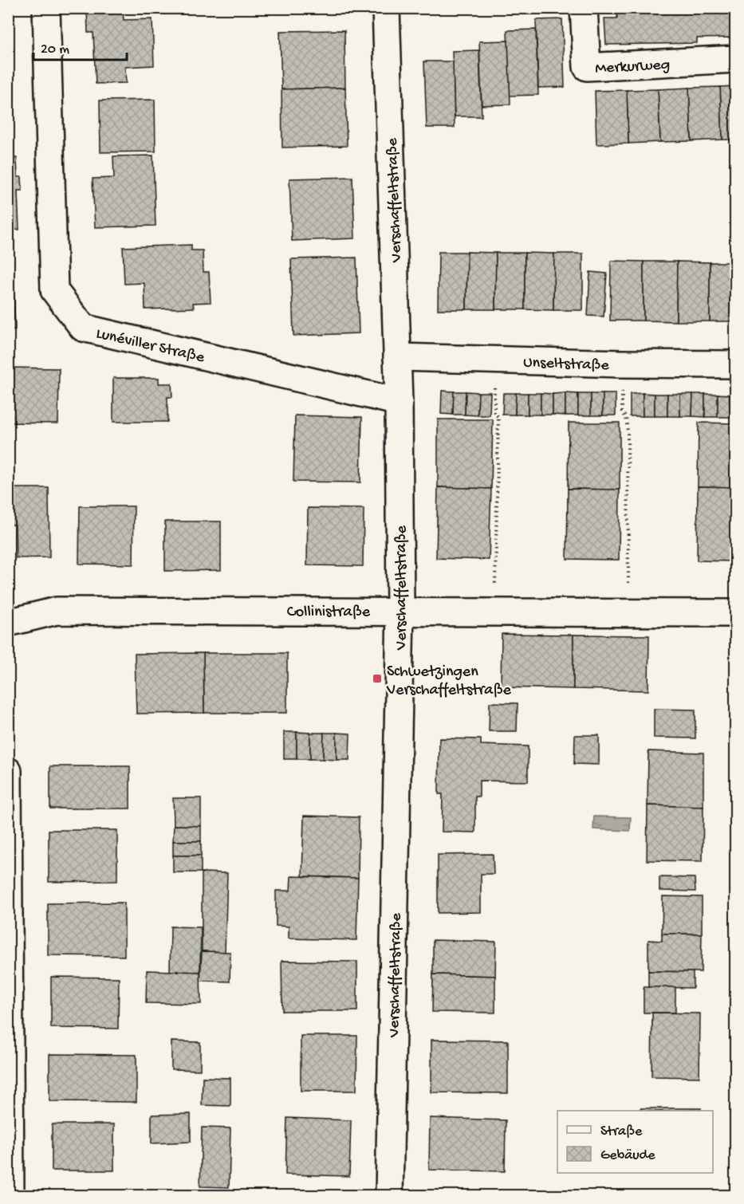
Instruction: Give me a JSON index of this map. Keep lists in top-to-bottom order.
{
  "streets": {
    "street": [
      "Merkurweg",
      "Verschaffeltstraße",
      "Lunéviller Straße",
      "Unseltstraße",
      "Collinistraße"
    ]
  },
  "crossings": [
    ["Verschaffeltstraße", "Lunéviller Straße"],
    ["Verschaffeltstraße", "Unseltstraße"],
    ["Verschaffeltstraße", "Collinistraße"]
  ],
  "places": {
    "transit": ["Schwetzingen Verschaffeltstraße"]
  },
  "legend": ["Straße", "Gebäude"],
  "scale_bar": "20 m"
}
